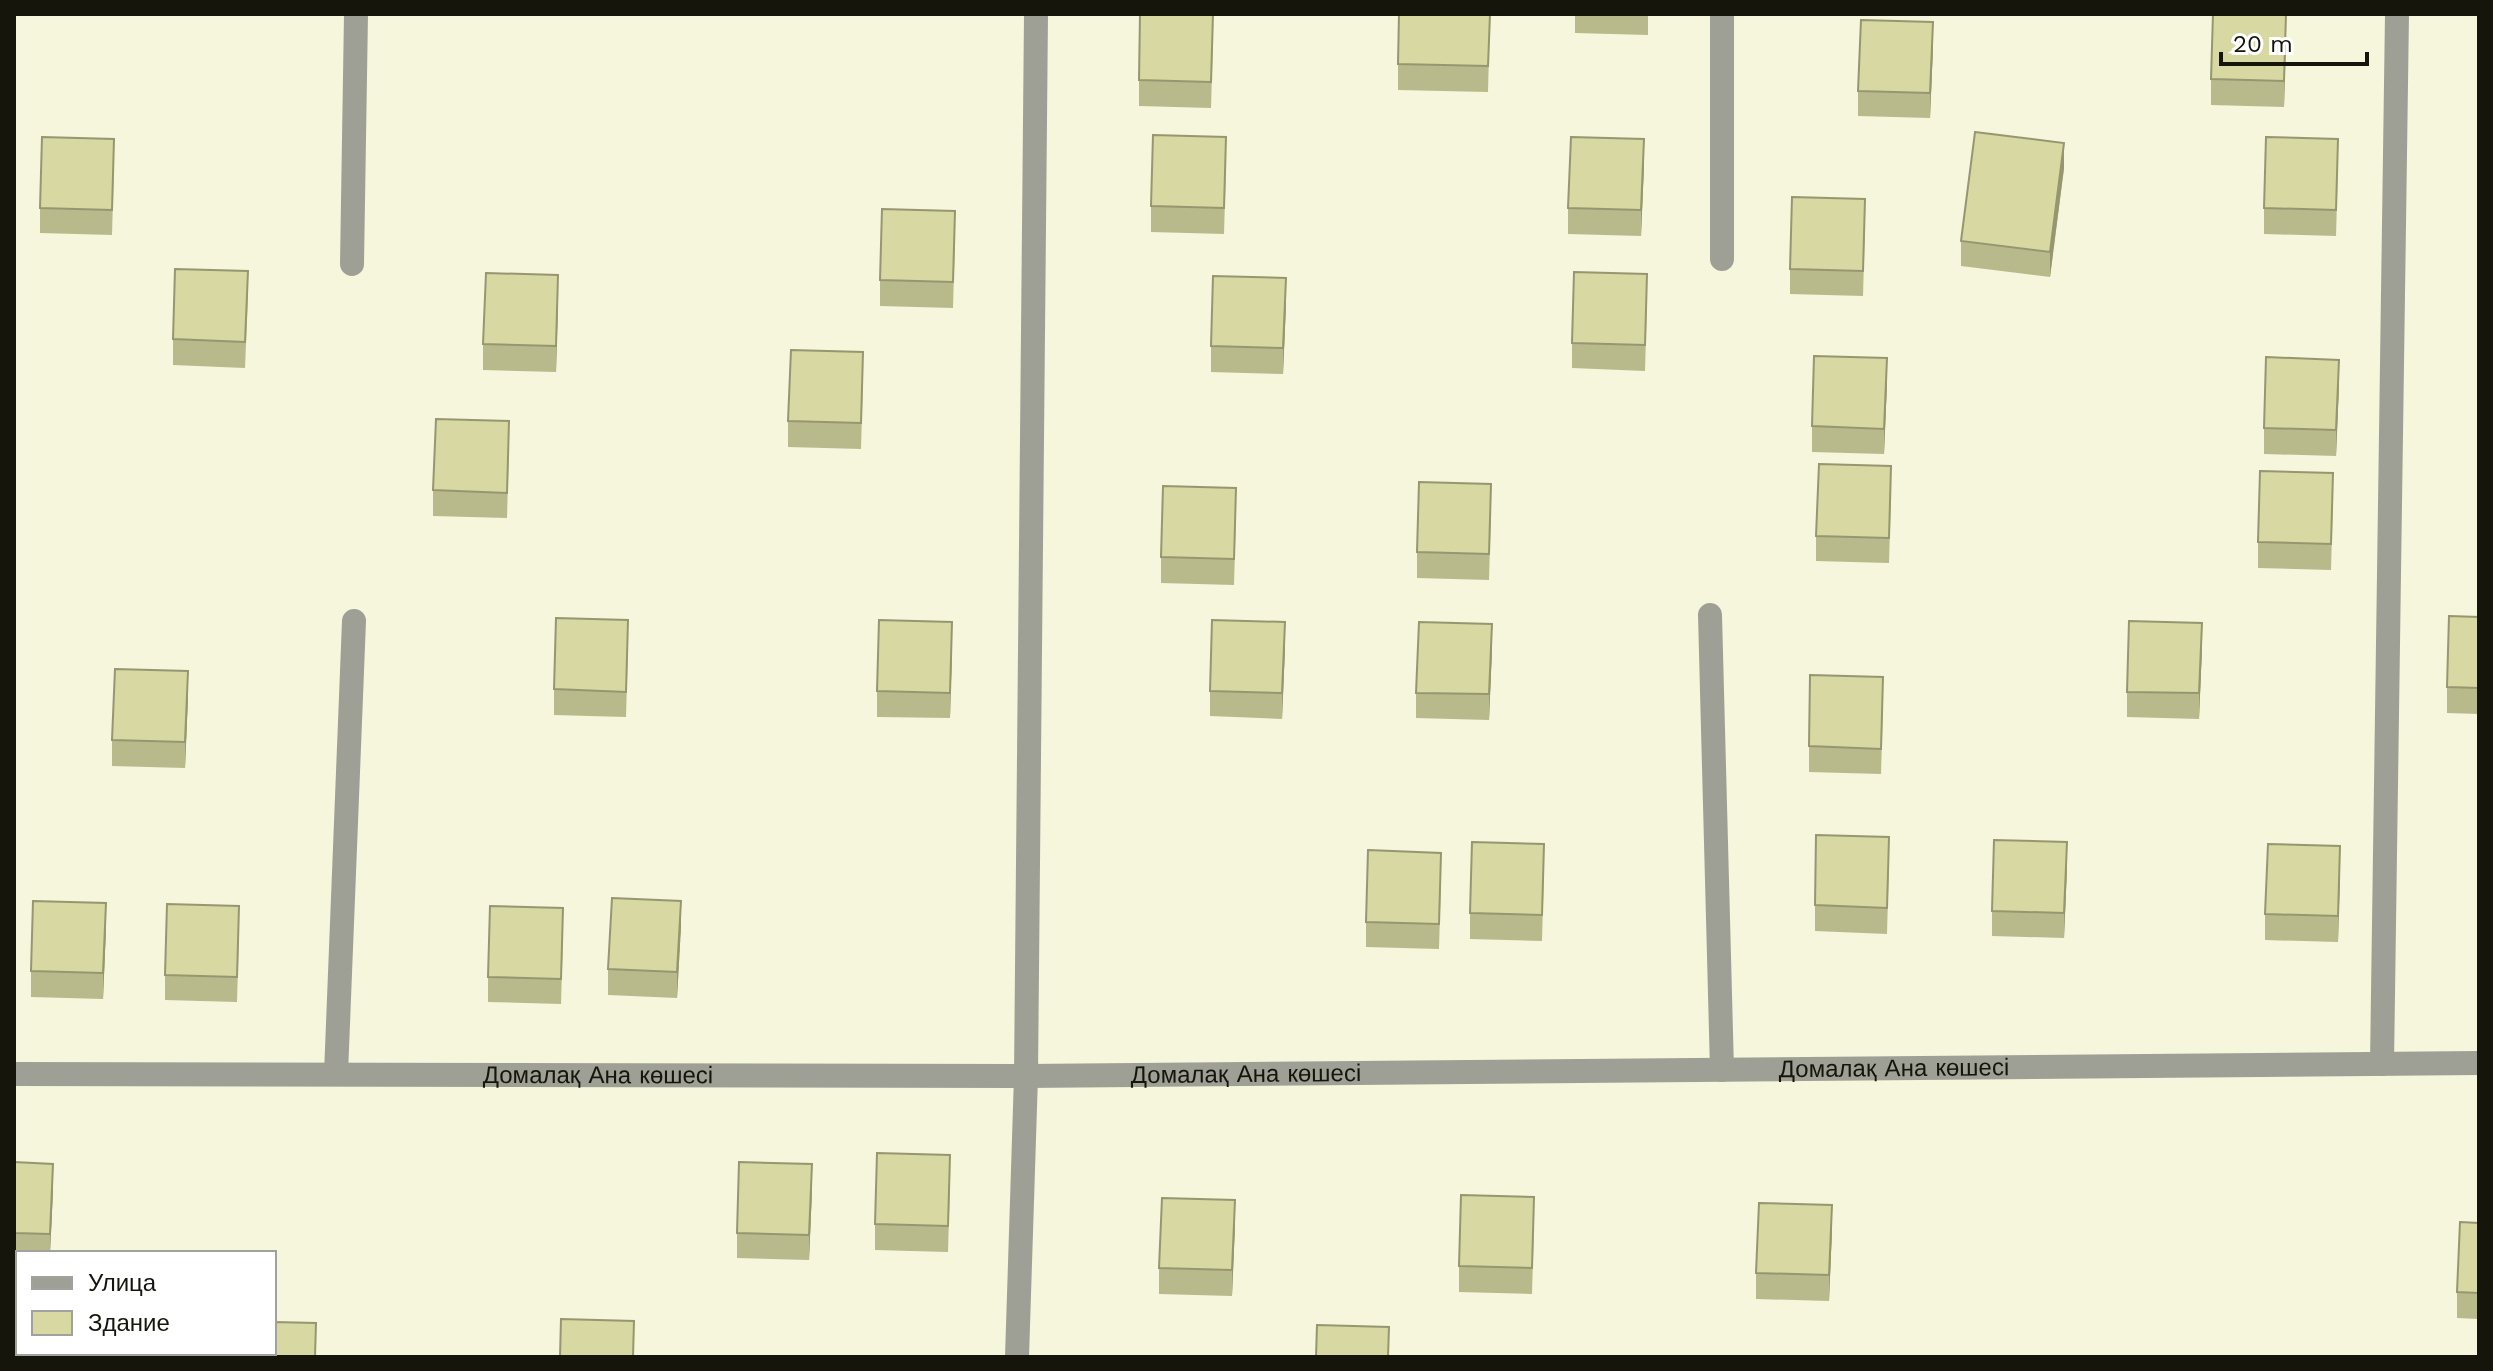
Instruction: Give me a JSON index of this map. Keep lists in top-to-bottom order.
{
  "streets": {
    "street": ["Домалақ Ана көшесі"]
  },
  "legend": ["Улица", "Здание"],
  "scale_bar": "20 m"
}
